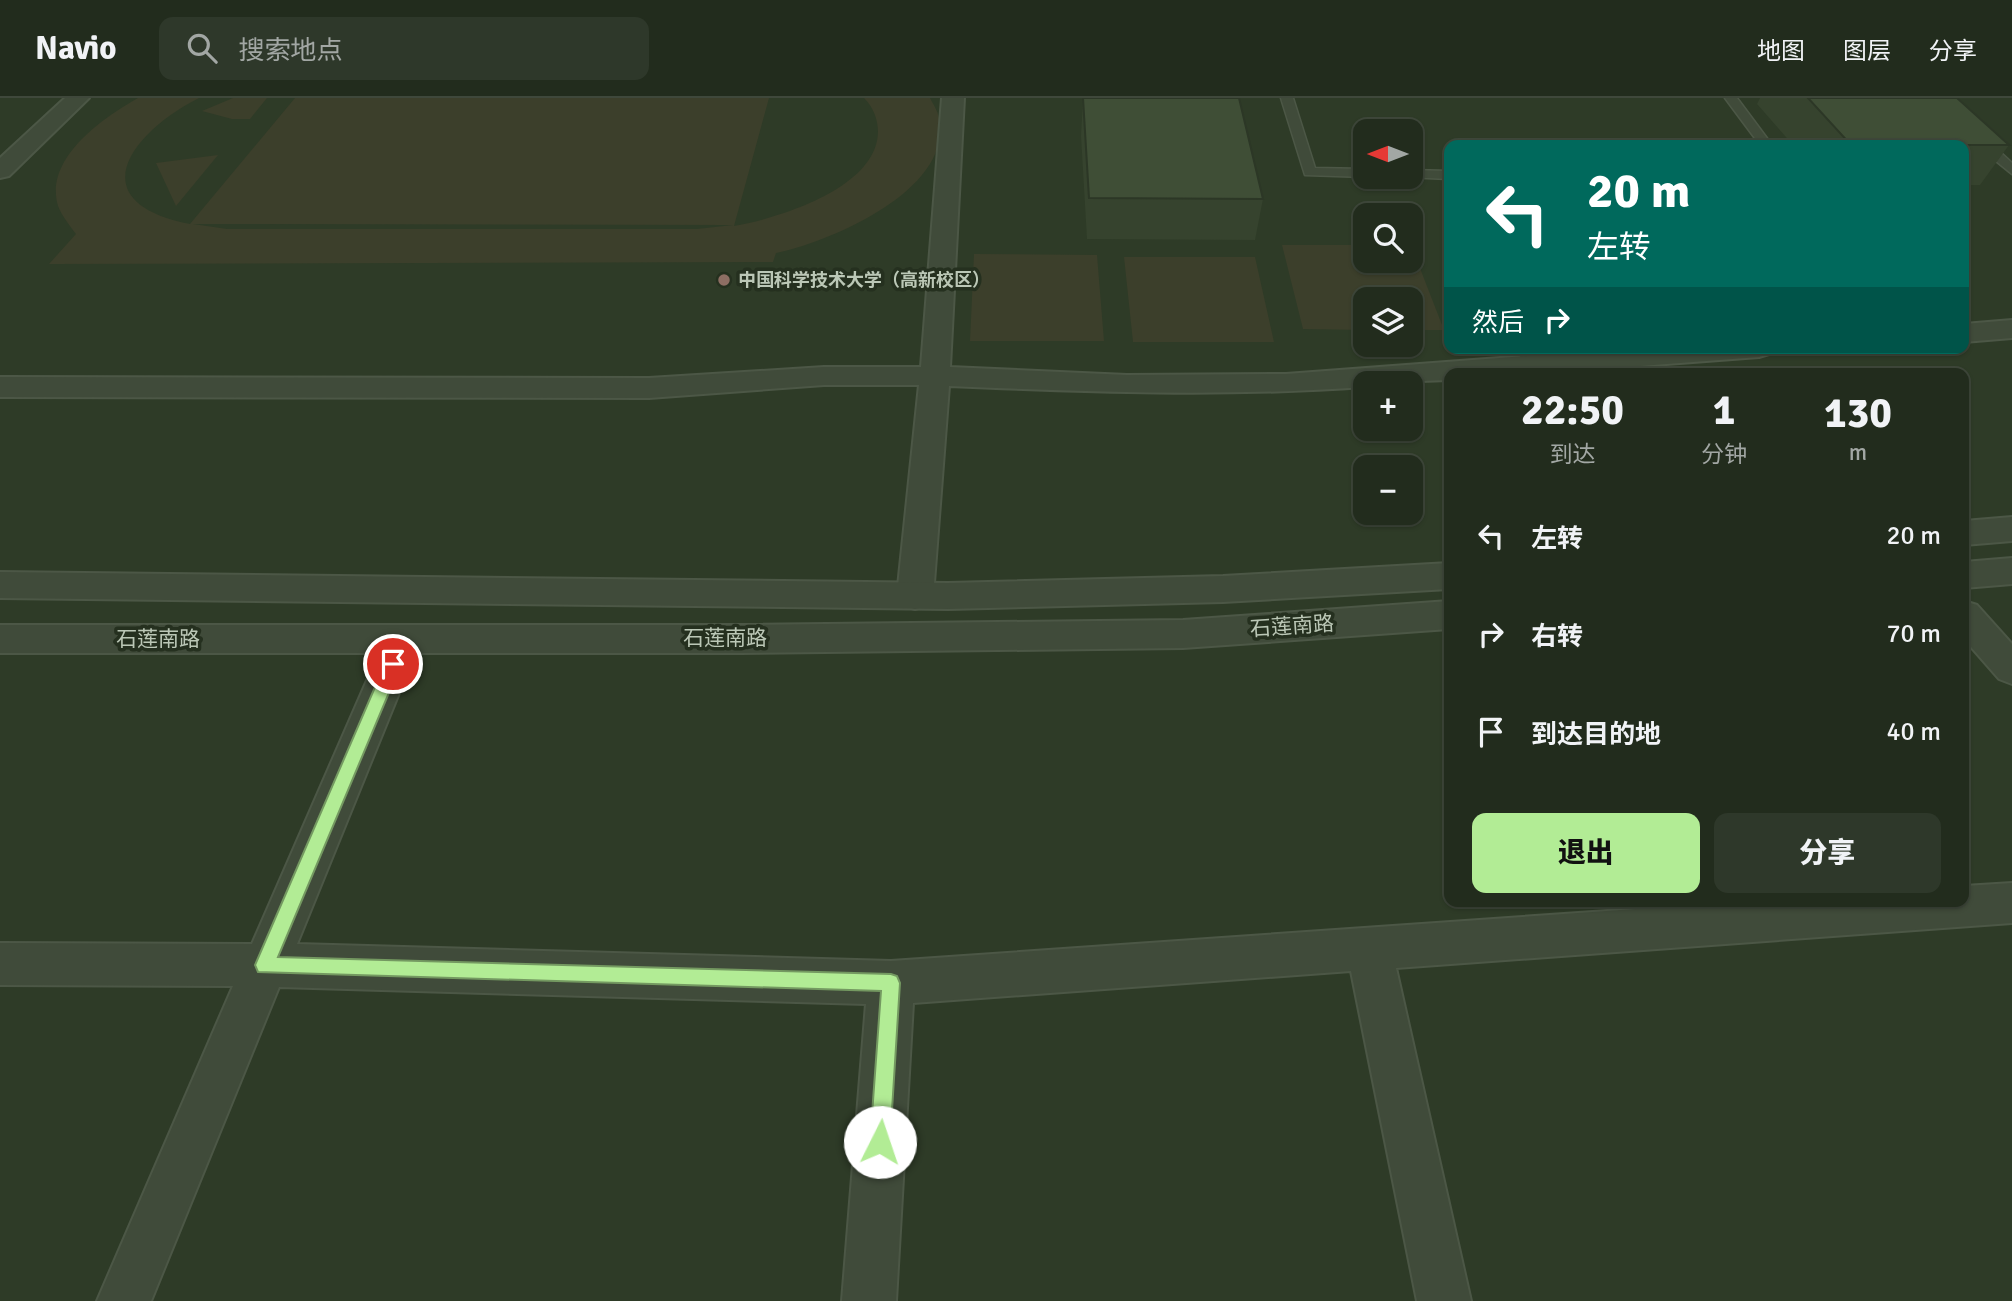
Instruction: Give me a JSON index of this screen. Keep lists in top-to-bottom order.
{
  "streets": {
    "street": ["石莲南路"]
  },
  "places": ["中国科学技术大学（高新校区）"],
  "north": "left",
  "page": {
    "header": "Navio",
    "search": "搜索地点",
    "nav": ["地图", "图层", "分享"],
    "map_buttons": ["+", "−"],
    "turn": ["20 m", "左转"],
    "then": "然后",
    "eta": [
      "22:50",
      "到达",
      "1",
      "分钟",
      "130",
      "m"
    ],
    "list": [
      {
        "name": "左转",
        "value": "20 m"
      },
      {
        "name": "右转",
        "value": "70 m"
      },
      {
        "name": "到达目的地",
        "value": "40 m"
      }
    ],
    "buttons": ["退出", "分享"]
  }
}
